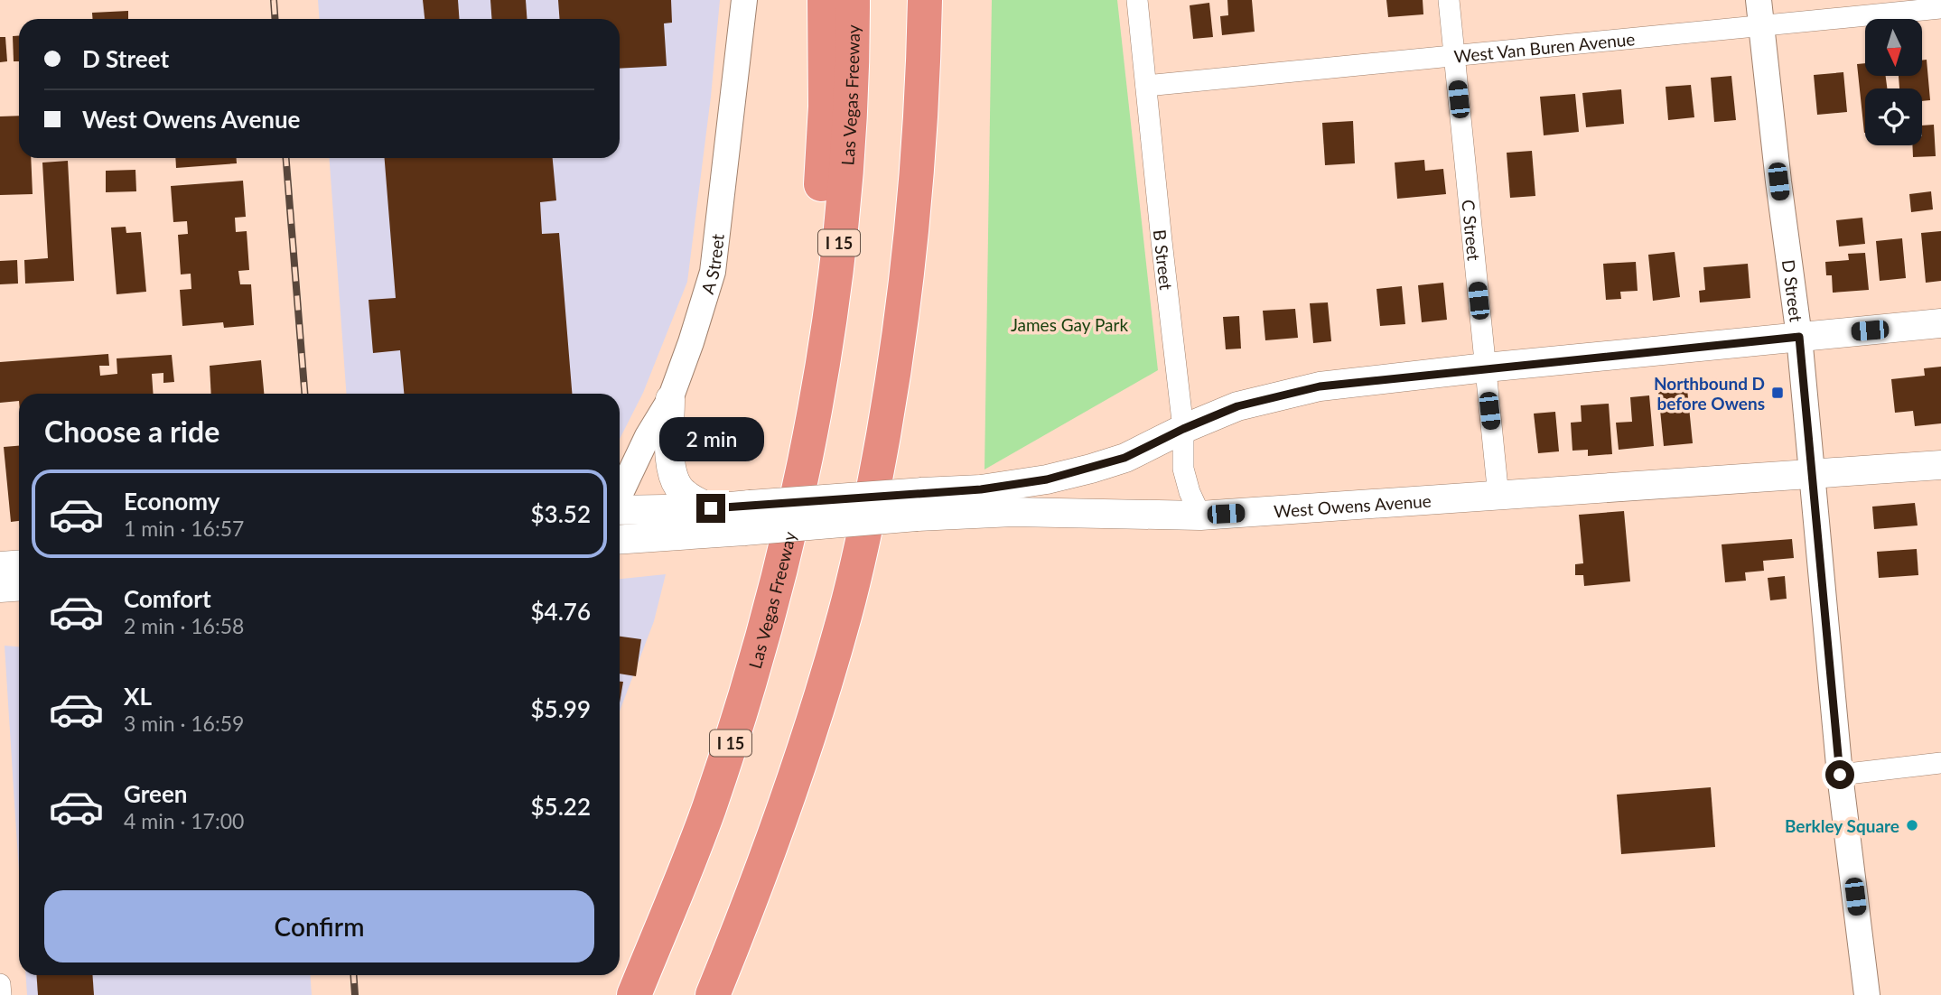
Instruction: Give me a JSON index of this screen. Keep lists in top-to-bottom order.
{
  "streets": {
    "highway": ["Las Vegas Freeway", "I 15"],
    "main road": ["West Owens Avenue"],
    "street": [
      "West Van Buren Avenue",
      "C Street",
      "B Street",
      "A Street",
      "D Street"
    ]
  },
  "crossings": [
    ["West Van Buren Avenue", "C Street"],
    ["West Van Buren Avenue", "B Street"],
    ["West Van Buren Avenue", "D Street"],
    ["C Street", "West Owens Avenue"],
    ["B Street", "West Owens Avenue"],
    ["D Street", "West Owens Avenue"]
  ],
  "parks": ["James Gay Park"],
  "places": {
    "transit": ["Northbound D before Owens"],
    "other": ["Berkley Square"]
  },
  "north": "bottom",
  "page": {
    "banner": ["D Street", "West Owens Avenue"],
    "heading": "Choose a ride",
    "bubble": "2 min",
    "list": [
      {
        "name": "Economy",
        "note": "1 min · 16:57",
        "value": "$3.52"
      },
      {
        "name": "Comfort",
        "note": "2 min · 16:58",
        "value": "$4.76"
      },
      {
        "name": "XL",
        "note": "3 min · 16:59",
        "value": "$5.99"
      },
      {
        "name": "Green",
        "note": "4 min · 17:00",
        "value": "$5.22"
      }
    ],
    "buttons": "Confirm"
  }
}
